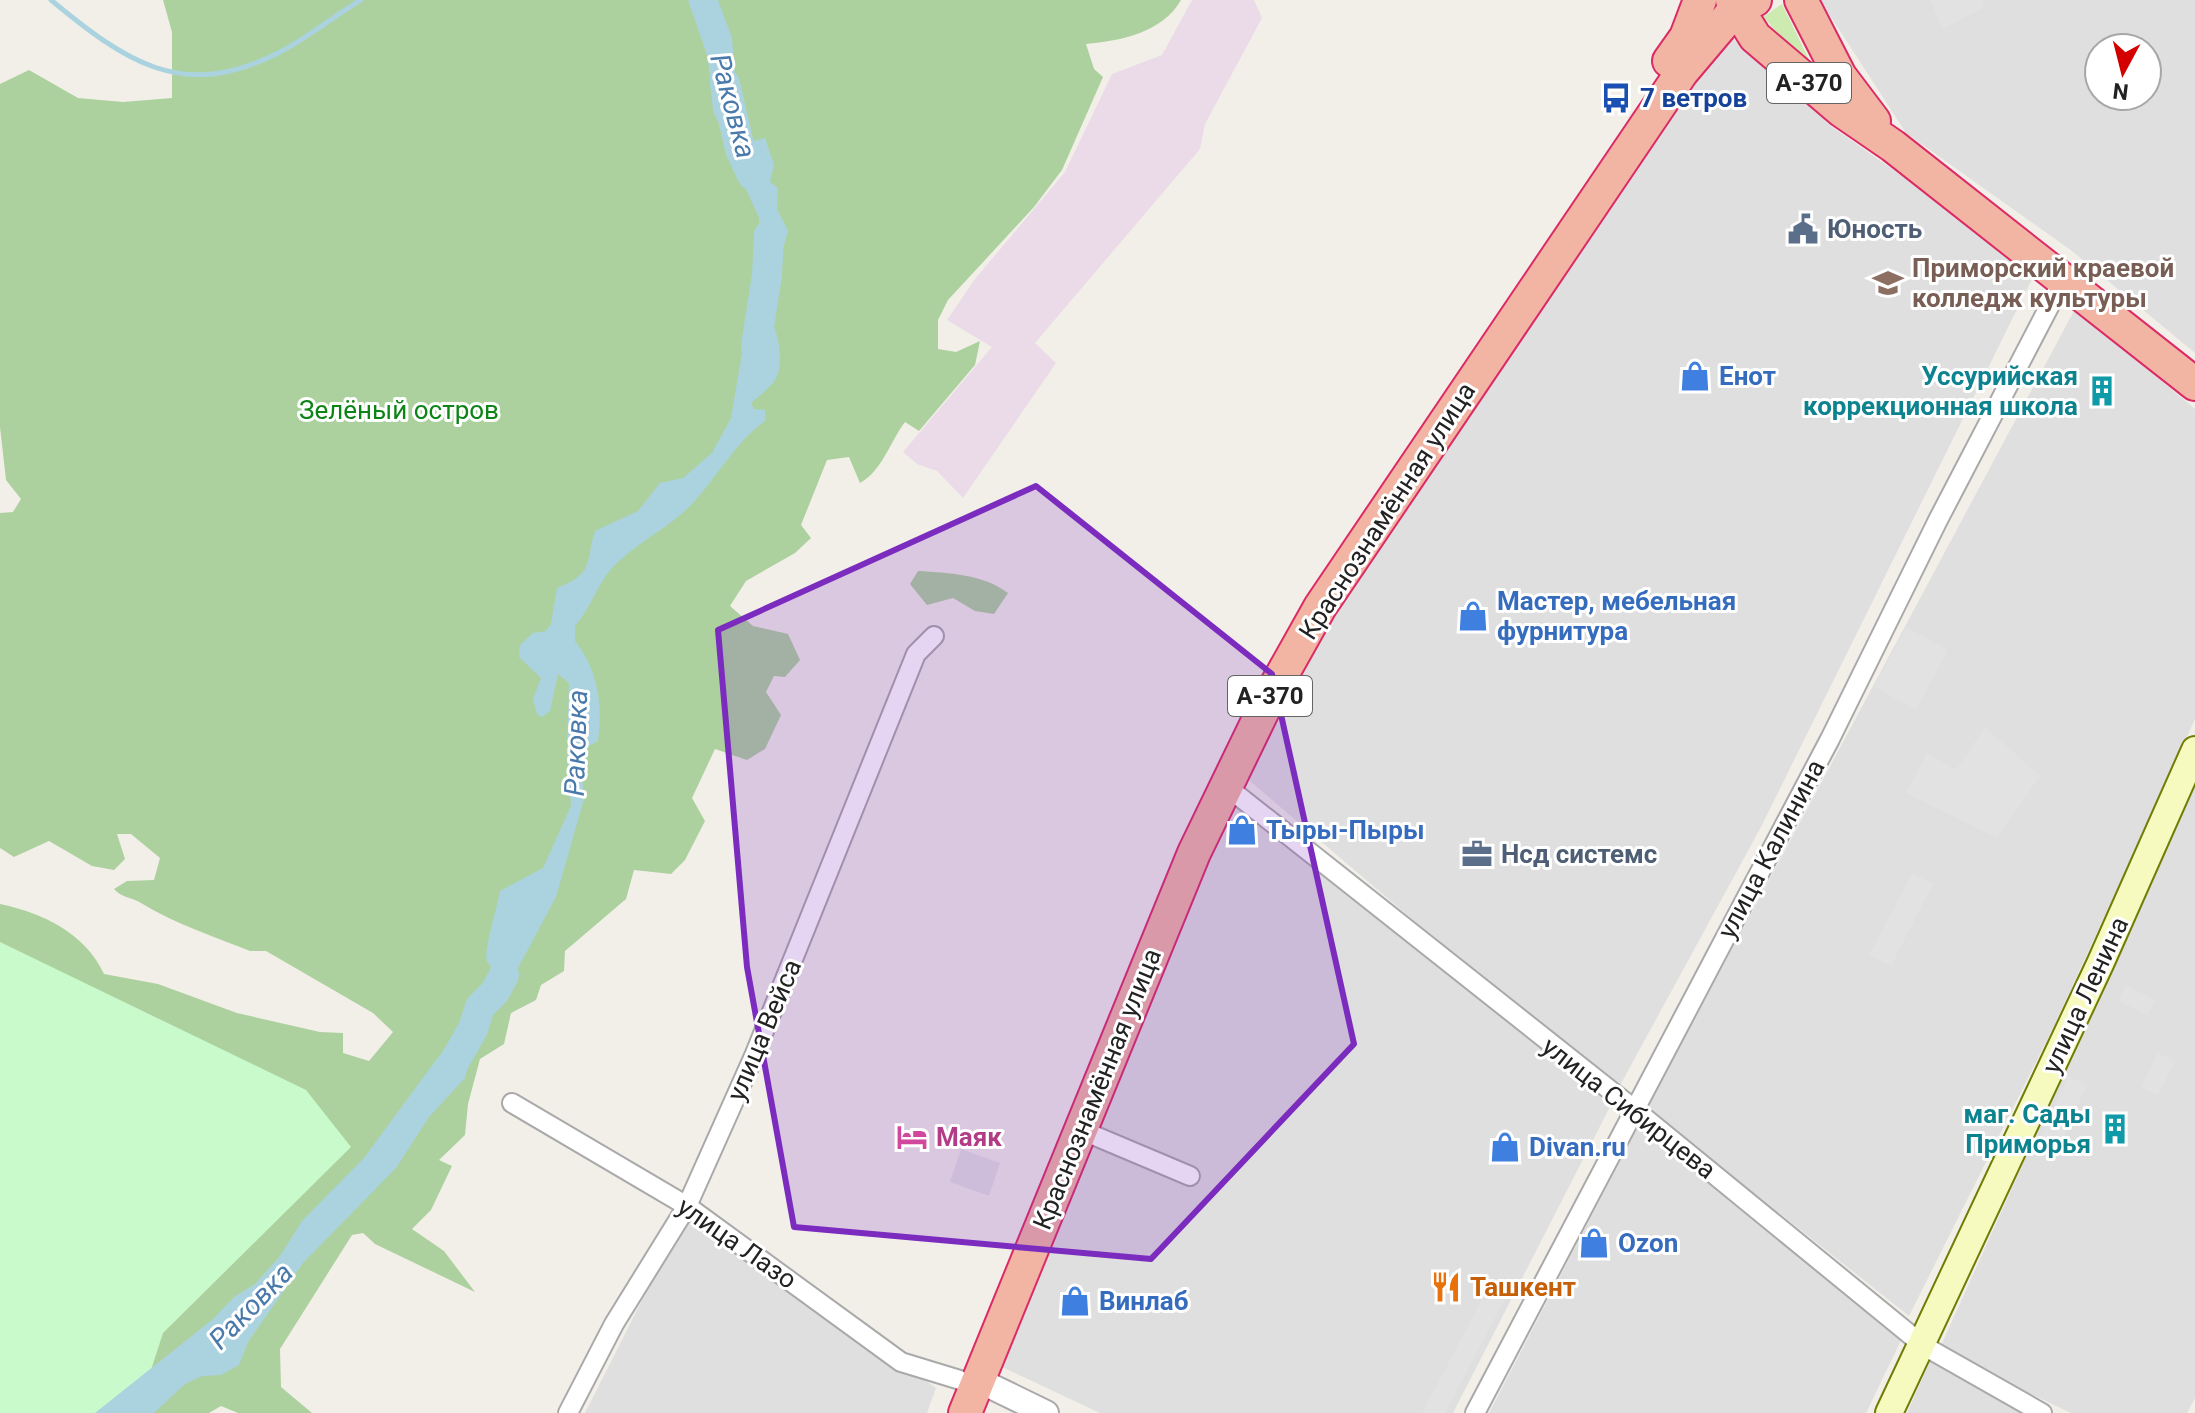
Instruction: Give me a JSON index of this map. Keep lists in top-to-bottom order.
{
  "streets": {
    "highway": ["А-370", "Краснознамённая улица"],
    "main road": ["улица Ленина"],
    "street": [
      "улица Калинина",
      "улица Вейса",
      "улица Сибирцева",
      "улица Лазо"
    ]
  },
  "crossings": [
    ["А-370", "Краснознамённая улица"],
    ["А-370", "улица Калинина"],
    ["Краснознамённая улица", "улица Сибирцева"],
    ["Краснознамённая улица", "улица Лазо"],
    ["улица Калинина", "улица Сибирцева"],
    ["улица Ленина", "улица Сибирцева"],
    ["улица Вейса", "улица Лазо"]
  ],
  "water": ["Раковка"],
  "parks": ["Зелёный остров"],
  "places": {
    "bus stop": ["7 ветров"],
    "public building": ["Юность"],
    "school or university": ["Приморский краевой колледж культуры"],
    "shop": [
      "Енот",
      "Мастер, мебельная фурнитура",
      "Тыры-Пыры",
      "Divan.ru",
      "Ozon",
      "Винлаб"
    ],
    "building": ["Уссурийская коррекционная школа", "маг. Сады Приморья"],
    "office": ["Нсд системс"],
    "hotel": ["Маяк"],
    "restaurant": ["Ташкент"]
  },
  "north": "bottom"
}
